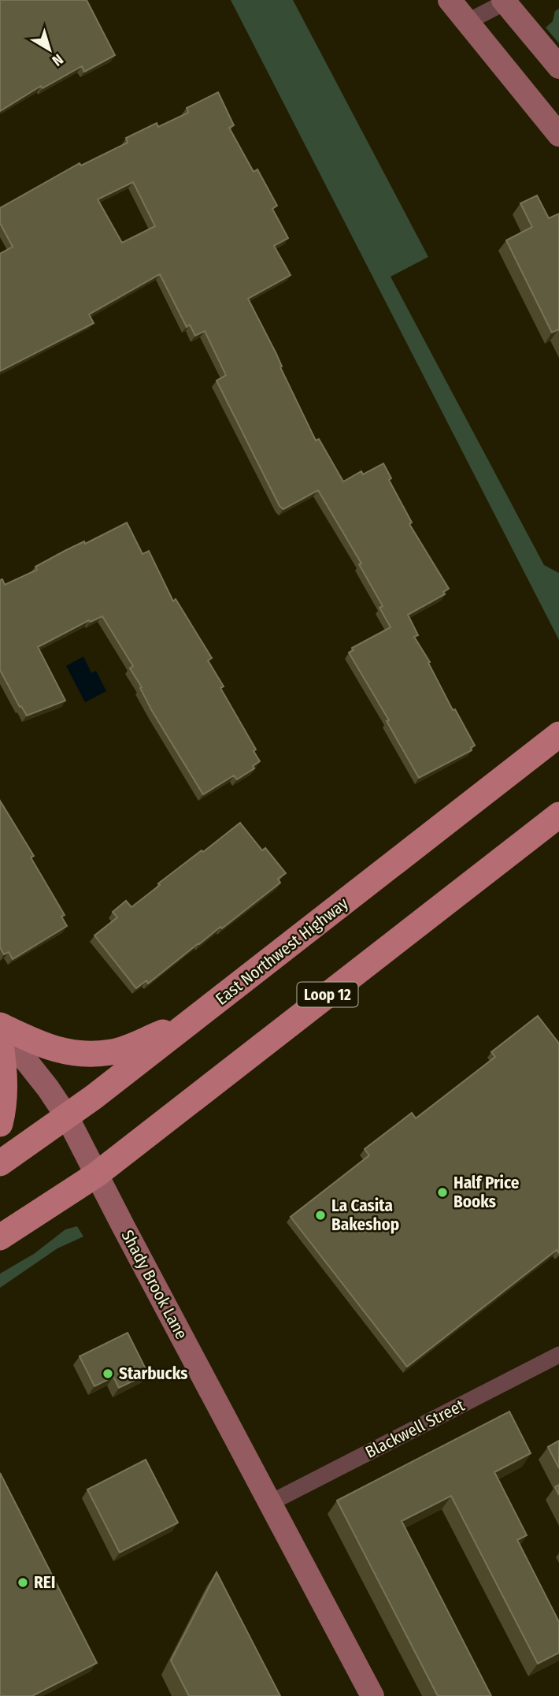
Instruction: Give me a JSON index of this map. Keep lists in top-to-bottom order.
{
  "streets": {
    "main road": ["East Northwest Highway", "Loop 12"],
    "street": ["Shady Brook Lane", "Blackwell Street"]
  },
  "crossings": [
    ["East Northwest Highway", "Shady Brook Lane"],
    ["Loop 12", "Shady Brook Lane"],
    ["Shady Brook Lane", "Blackwell Street"]
  ],
  "places": [
    "Half Price Books",
    "La Casita Bakeshop",
    "Starbucks",
    "REI"
  ],
  "north": "bottom right"
}
